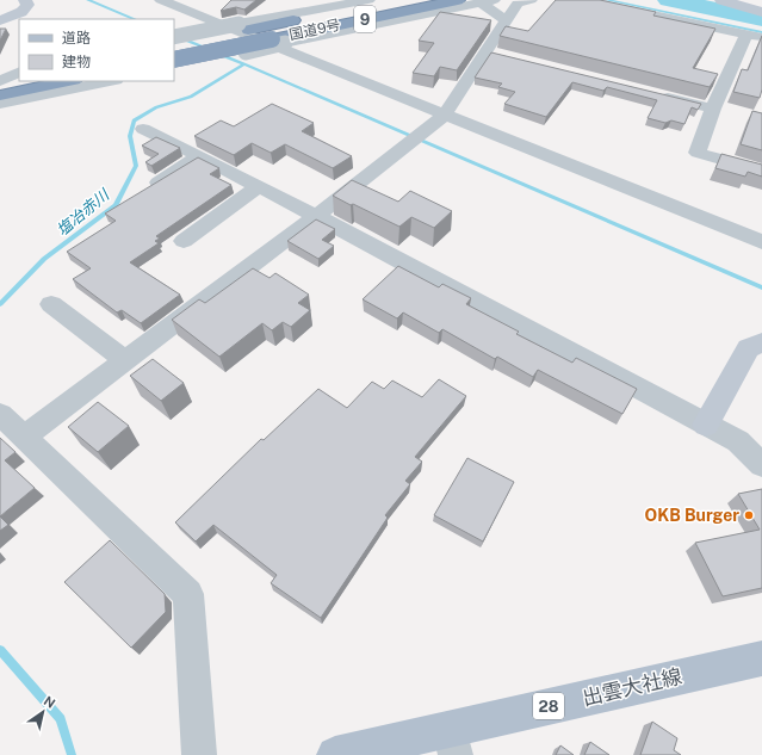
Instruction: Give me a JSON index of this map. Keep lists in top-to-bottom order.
{
  "streets": {
    "highway": ["9", "国道9号"],
    "main road": ["出雲大社線", "28"]
  },
  "water": ["塩冶赤川"],
  "places": ["OKB Burger"],
  "legend": ["道路", "建物"],
  "north": "top right"
}
